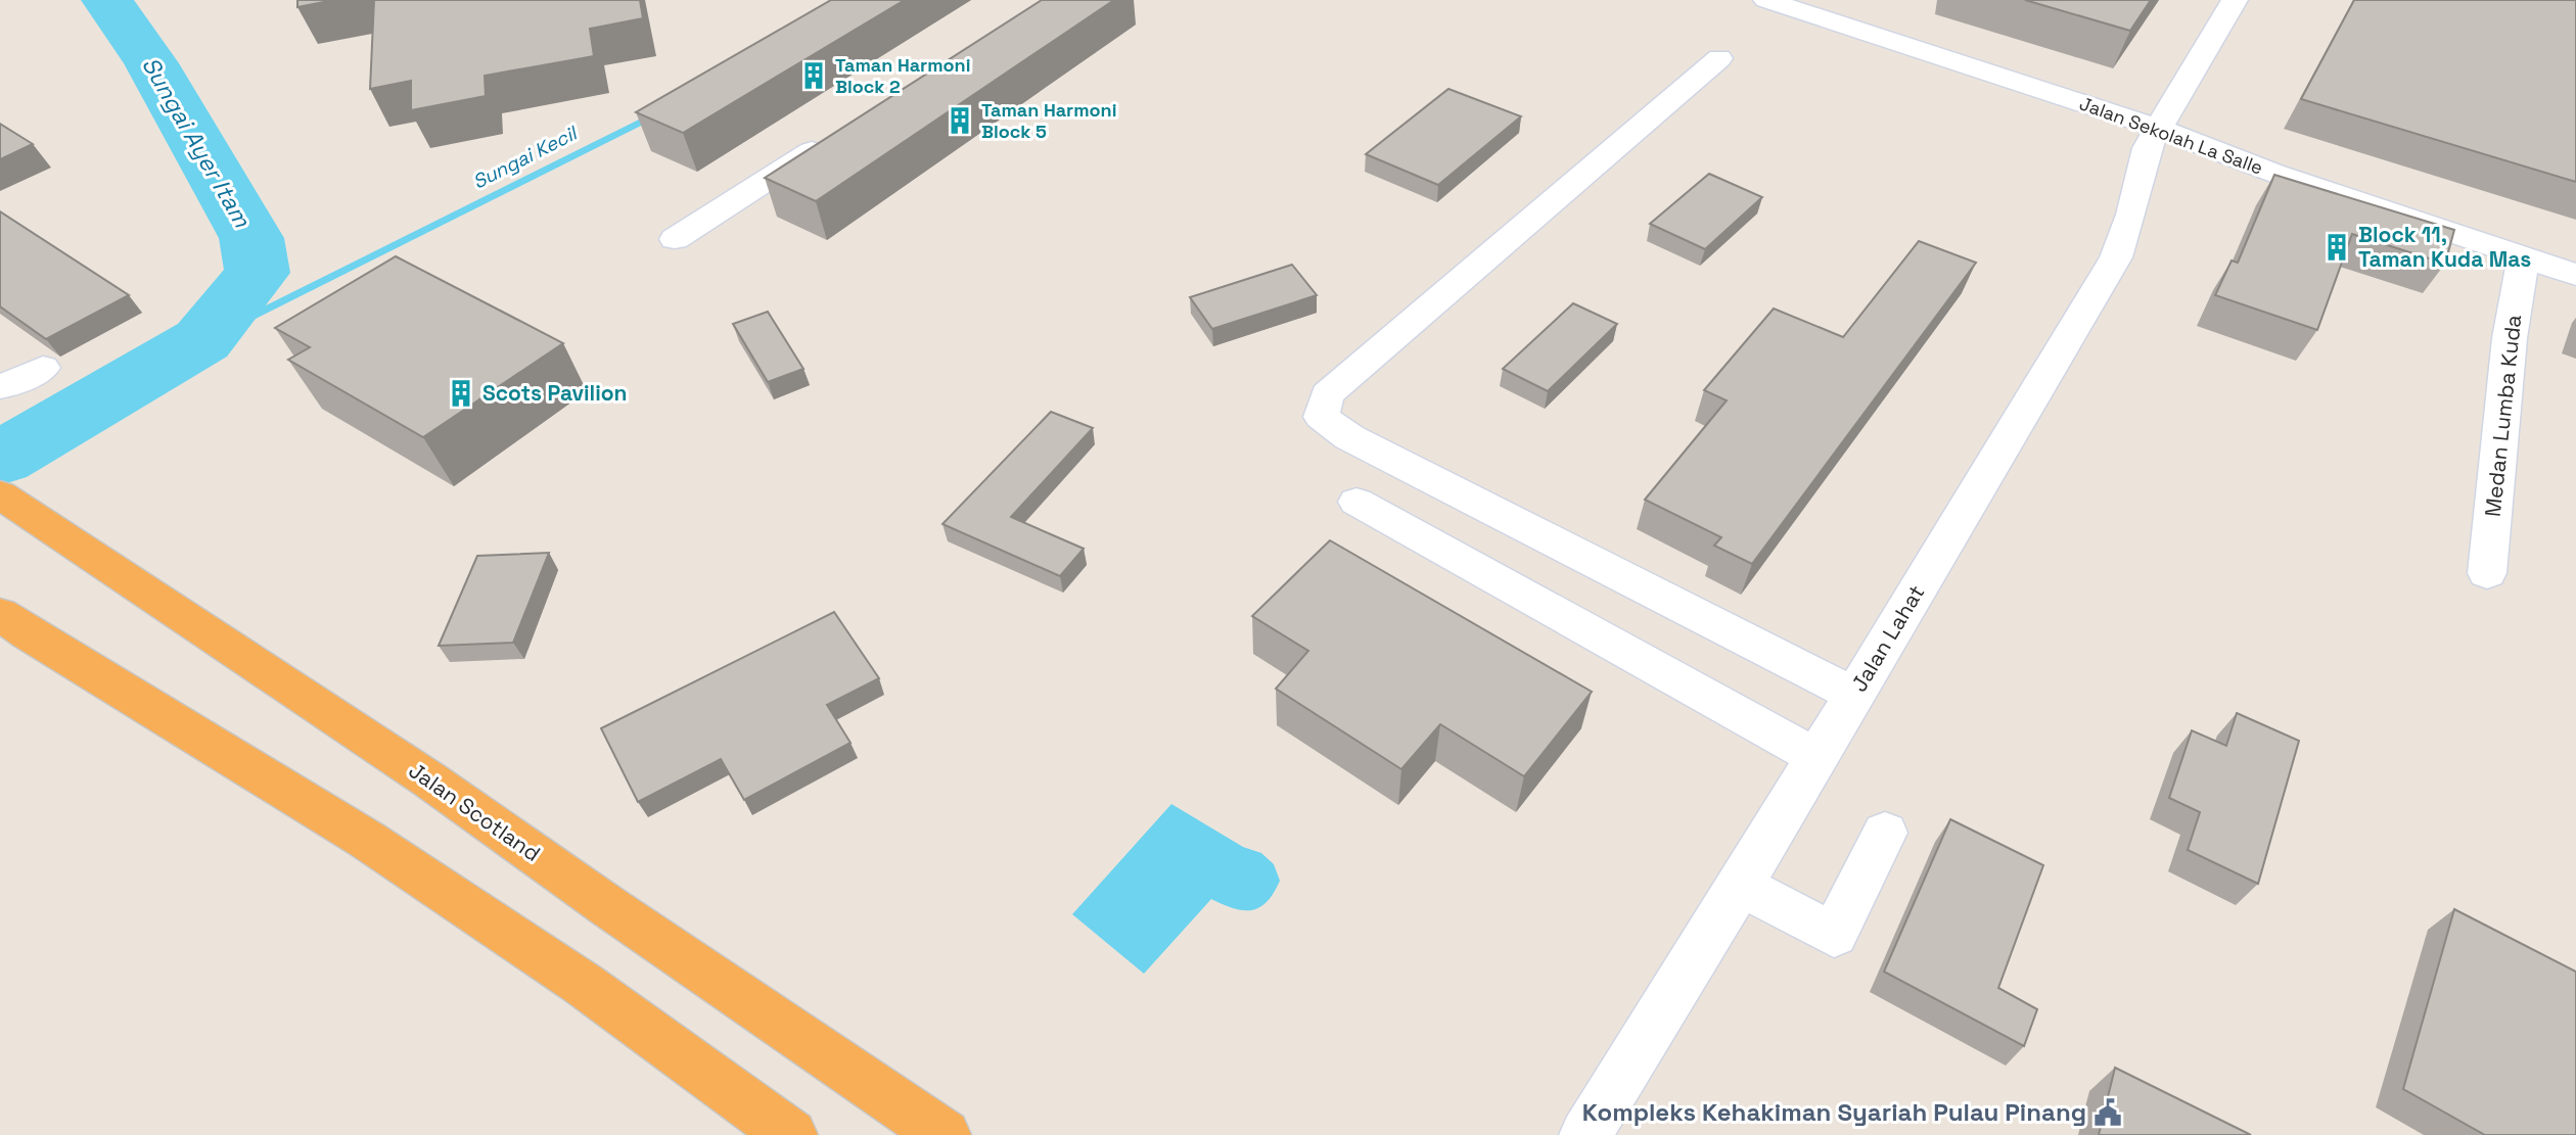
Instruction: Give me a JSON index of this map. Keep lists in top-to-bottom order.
{
  "streets": {
    "highway": ["Jalan Scotland"],
    "street": ["Jalan Sekolah La Salle", "Medan Lumba Kuda", "Jalan Lahat"]
  },
  "crossings": [
    ["Jalan Sekolah La Salle", "Medan Lumba Kuda"],
    ["Jalan Sekolah La Salle", "Jalan Lahat"]
  ],
  "water": ["Sungai Ayer Itam", "Sungai Kecil"],
  "places": {
    "building": [
      "Taman Harmoni Block 2",
      "Taman Harmoni Block 5",
      "Block 11, Taman Kuda Mas",
      "Scots Pavilion"
    ],
    "public building": ["Kompleks Kehakiman Syariah Pulau Pinang"]
  }
}
